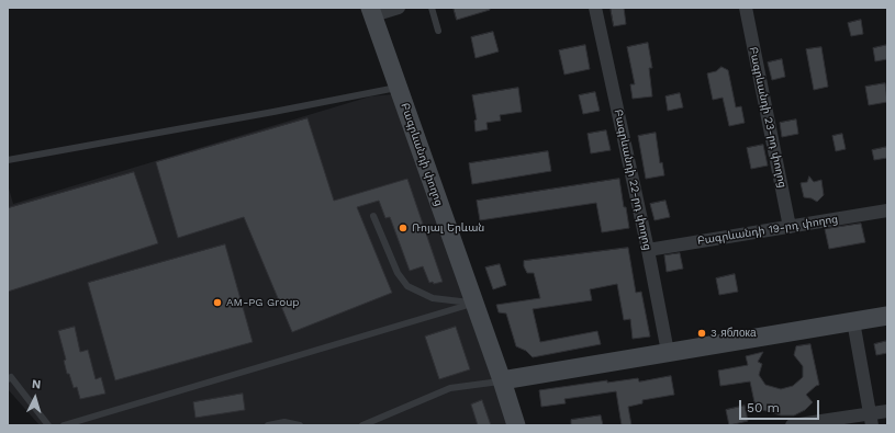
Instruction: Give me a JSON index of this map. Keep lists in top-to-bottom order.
{
  "streets": {
    "main road": ["Բագրևանդի փողոց"],
    "street": ["Բագրևանդի 23-րդ փողոց", "Բագրևանդի 22-րդ փողոց", "Բագրևանդի 19-րդ փողոց"]
  },
  "crossings": [
    ["Բագրևանդի 23-րդ փողոց", "Բագրևանդի 19-րդ փողոց"],
    ["Բագրևանդի 22-րդ փողոց", "Բագրևանդի 19-րդ փողոց"]
  ],
  "places": ["Ռոյալ Երևան", "AM-PG Group", "3 яблока"],
  "scale_bar": "50 m",
  "north": "top"
}
